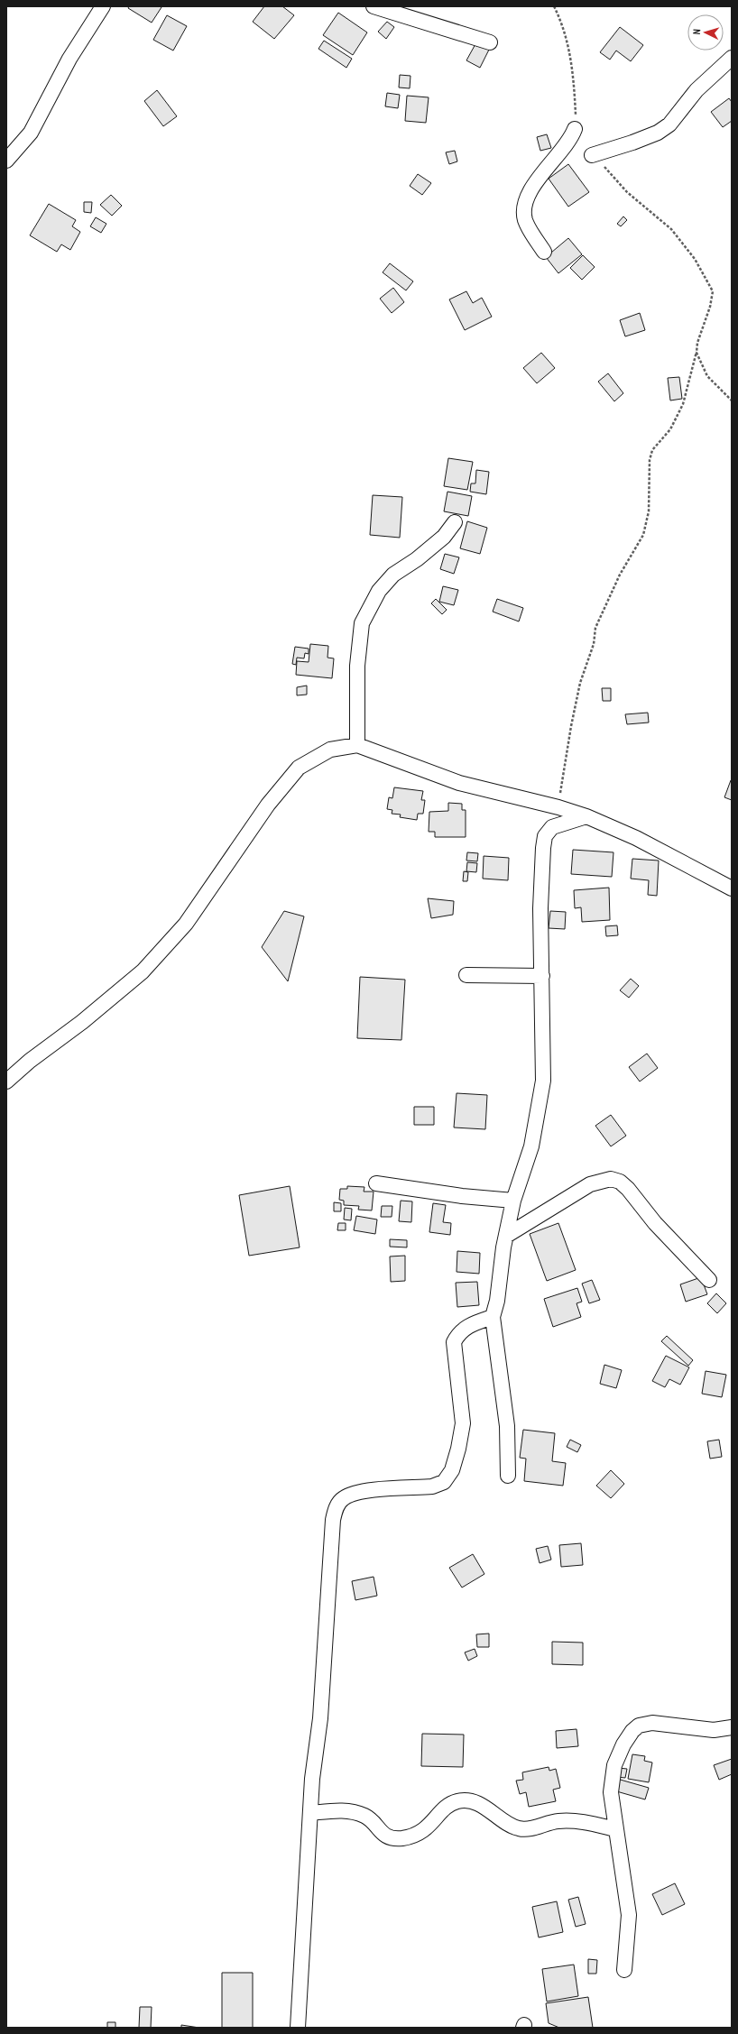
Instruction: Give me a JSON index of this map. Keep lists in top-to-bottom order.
{
  "north": "left"
}
